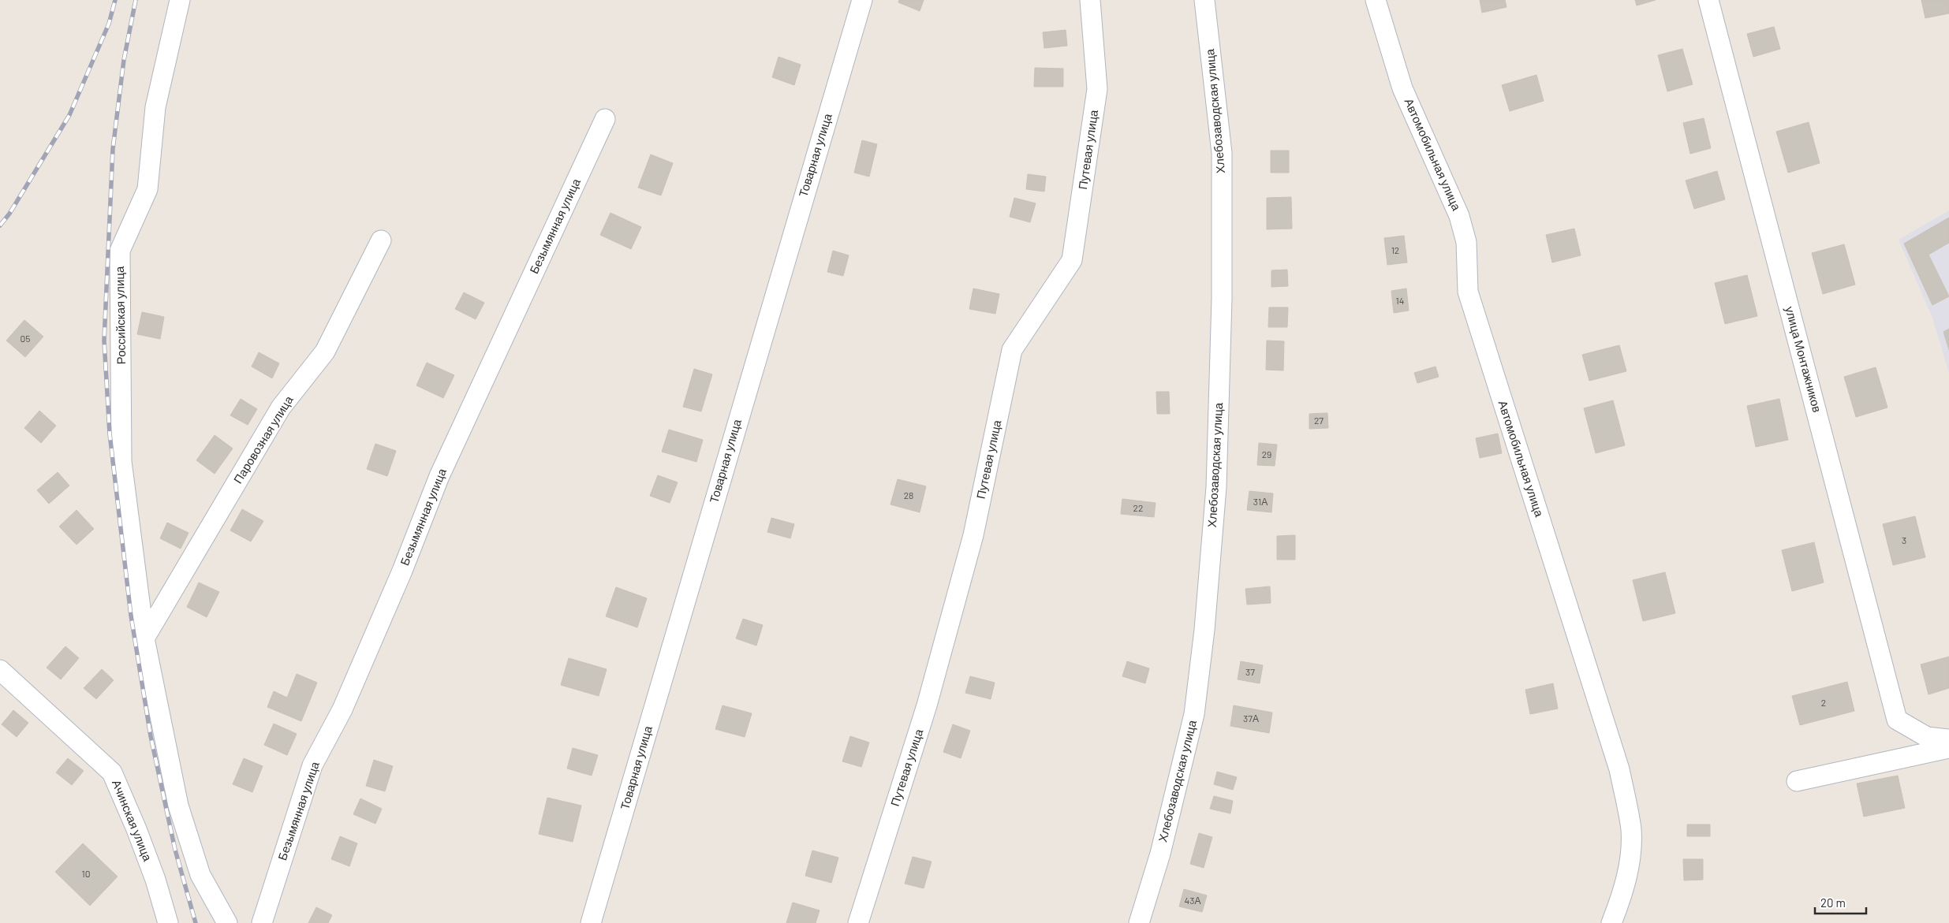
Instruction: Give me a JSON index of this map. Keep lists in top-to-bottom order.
{
  "streets": {
    "street": [
      "Хлебозаводская улица",
      "Путевая улица",
      "Автомобильная улица",
      "Товарная улица",
      "Безымянная улица",
      "Российская улица",
      "улица Монтажников",
      "Паровозная улица",
      "Ачинская улица"
    ]
  },
  "crossings": [
    ["Российская улица", "Паровозная улица"]
  ],
  "house_numbers": [
    "12",
    "14",
    "05",
    "27",
    "29",
    "28",
    "31А",
    "22",
    "3",
    "37",
    "2",
    "37А",
    "10",
    "43А"
  ],
  "scale_bar": "20 m"
}
